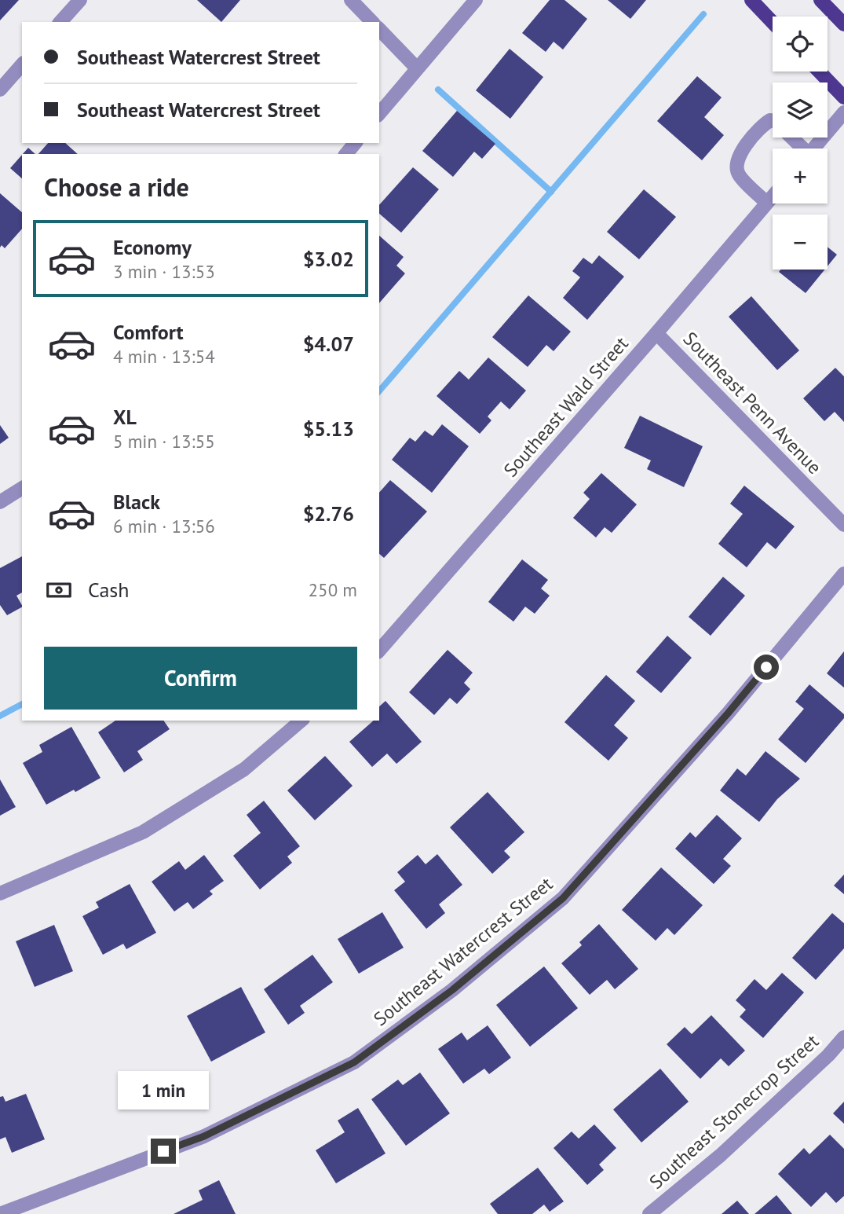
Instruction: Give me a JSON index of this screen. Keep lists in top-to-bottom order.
{
  "streets": {
    "street": [
      "Southeast Penn Avenue",
      "Southeast Wald Street",
      "Southeast Watercrest Street",
      "Southeast Stonecrop Street"
    ]
  },
  "crossings": [
    ["Southeast Penn Avenue", "Southeast Wald Street"]
  ],
  "page": {
    "map_buttons": ["+", "−"],
    "banner": ["Southeast Watercrest Street", "Southeast Watercrest Street"],
    "heading": "Choose a ride",
    "list": [
      {
        "name": "Economy",
        "note": "3 min · 13:53",
        "value": "$3.02"
      },
      {
        "name": "Comfort",
        "note": "4 min · 13:54",
        "value": "$4.07"
      },
      {
        "name": "XL",
        "note": "5 min · 13:55",
        "value": "$5.13"
      },
      {
        "name": "Black",
        "note": "6 min · 13:56",
        "value": "$2.76"
      }
    ],
    "pay": ["Cash", "250 m"],
    "buttons": "Confirm",
    "bubble": "1 min"
  }
}
